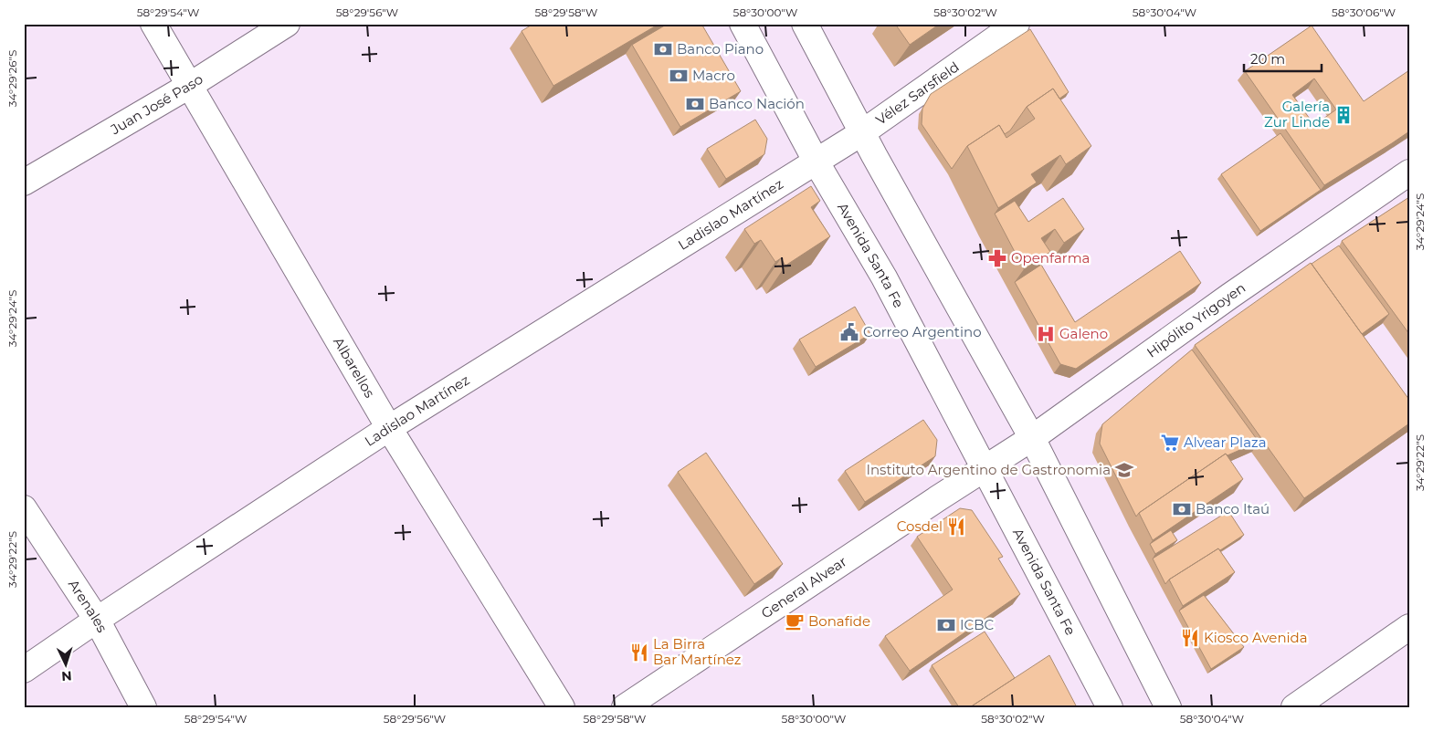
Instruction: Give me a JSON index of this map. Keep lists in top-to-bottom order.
{
  "streets": {
    "street": [
      "Vélez Sarsfield",
      "Juan José Paso",
      "Ladislao Martínez",
      "Avenida Santa Fe",
      "Hipólito Yrigoyen",
      "Albarellos",
      "General Alvear",
      "Arenales"
    ]
  },
  "crossings": [
    ["Vélez Sarsfield", "Ladislao Martínez"],
    ["Vélez Sarsfield", "Avenida Santa Fe"],
    ["Juan José Paso", "Albarellos"],
    ["Ladislao Martínez", "Avenida Santa Fe"],
    ["Ladislao Martínez", "Albarellos"],
    ["Ladislao Martínez", "Arenales"],
    ["Avenida Santa Fe", "Hipólito Yrigoyen"],
    ["Avenida Santa Fe", "General Alvear"],
    ["Hipólito Yrigoyen", "General Alvear"]
  ],
  "places": {
    "bank": [
      "Banco Piano",
      "Macro",
      "Banco Nación",
      "Banco Itaú",
      "ICBC"
    ],
    "building": ["Galería Zur Linde"],
    "pharmacy": ["Openfarma"],
    "public building": ["Correo Argentino"],
    "hospital": ["Galeno"],
    "supermarket": ["Alvear Plaza"],
    "school or university": ["Instituto Argentino de Gastronomia"],
    "restaurant": ["Cosdel", "Kiosco Avenida", "La Birra Bar Martínez"],
    "cafe": ["Bonafide"]
  },
  "scale_bar": "20 m",
  "north": "bottom",
  "coordinates": [
    "58°29'54\"W",
    "58°29'56\"W",
    "58°29'58\"W",
    "58°30'00\"W",
    "58°30'02\"W",
    "58°30'04\"W",
    "58°30'06\"W",
    "34°29'26\"S",
    "34°29'24\"S",
    "34°29'22\"S"
  ]
}
